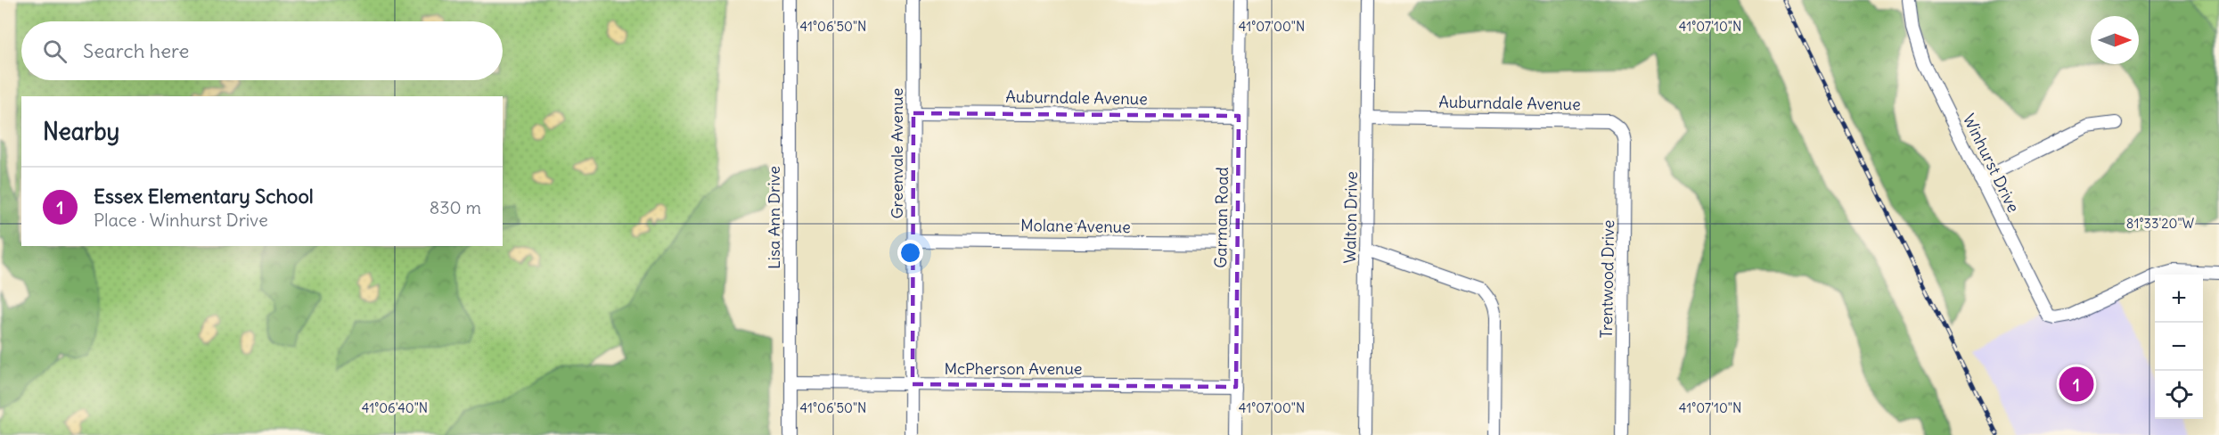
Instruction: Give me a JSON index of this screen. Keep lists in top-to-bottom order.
{
  "streets": {
    "street": [
      "Auburndale Avenue",
      "Greenvale Avenue",
      "Winhurst Drive",
      "Lisa Ann Drive",
      "Garman Road",
      "Walton Drive",
      "Molane Avenue",
      "Trentwood Drive",
      "McPherson Avenue"
    ]
  },
  "crossings": [
    ["Auburndale Avenue", "Greenvale Avenue"],
    ["Auburndale Avenue", "Garman Road"],
    ["Auburndale Avenue", "Walton Drive"],
    ["Auburndale Avenue", "Trentwood Drive"],
    ["Greenvale Avenue", "Molane Avenue"],
    ["Greenvale Avenue", "McPherson Avenue"],
    ["Lisa Ann Drive", "McPherson Avenue"],
    ["Garman Road", "Molane Avenue"],
    ["Garman Road", "McPherson Avenue"]
  ],
  "north": "right",
  "page": {
    "search": "Search here",
    "heading": "Nearby",
    "list": [
      {
        "mark": "1",
        "name": "Essex Elementary School",
        "note": "Place · Winhurst Drive",
        "value": "830 m"
      }
    ],
    "map_buttons": ["+", "−"],
    "pins": "1"
  },
  "coordinates": [
    "41°06'50\"N",
    "41°07'00\"N",
    "41°07'10\"N",
    "81°33'20\"W",
    "41°06'40\"N"
  ]
}
